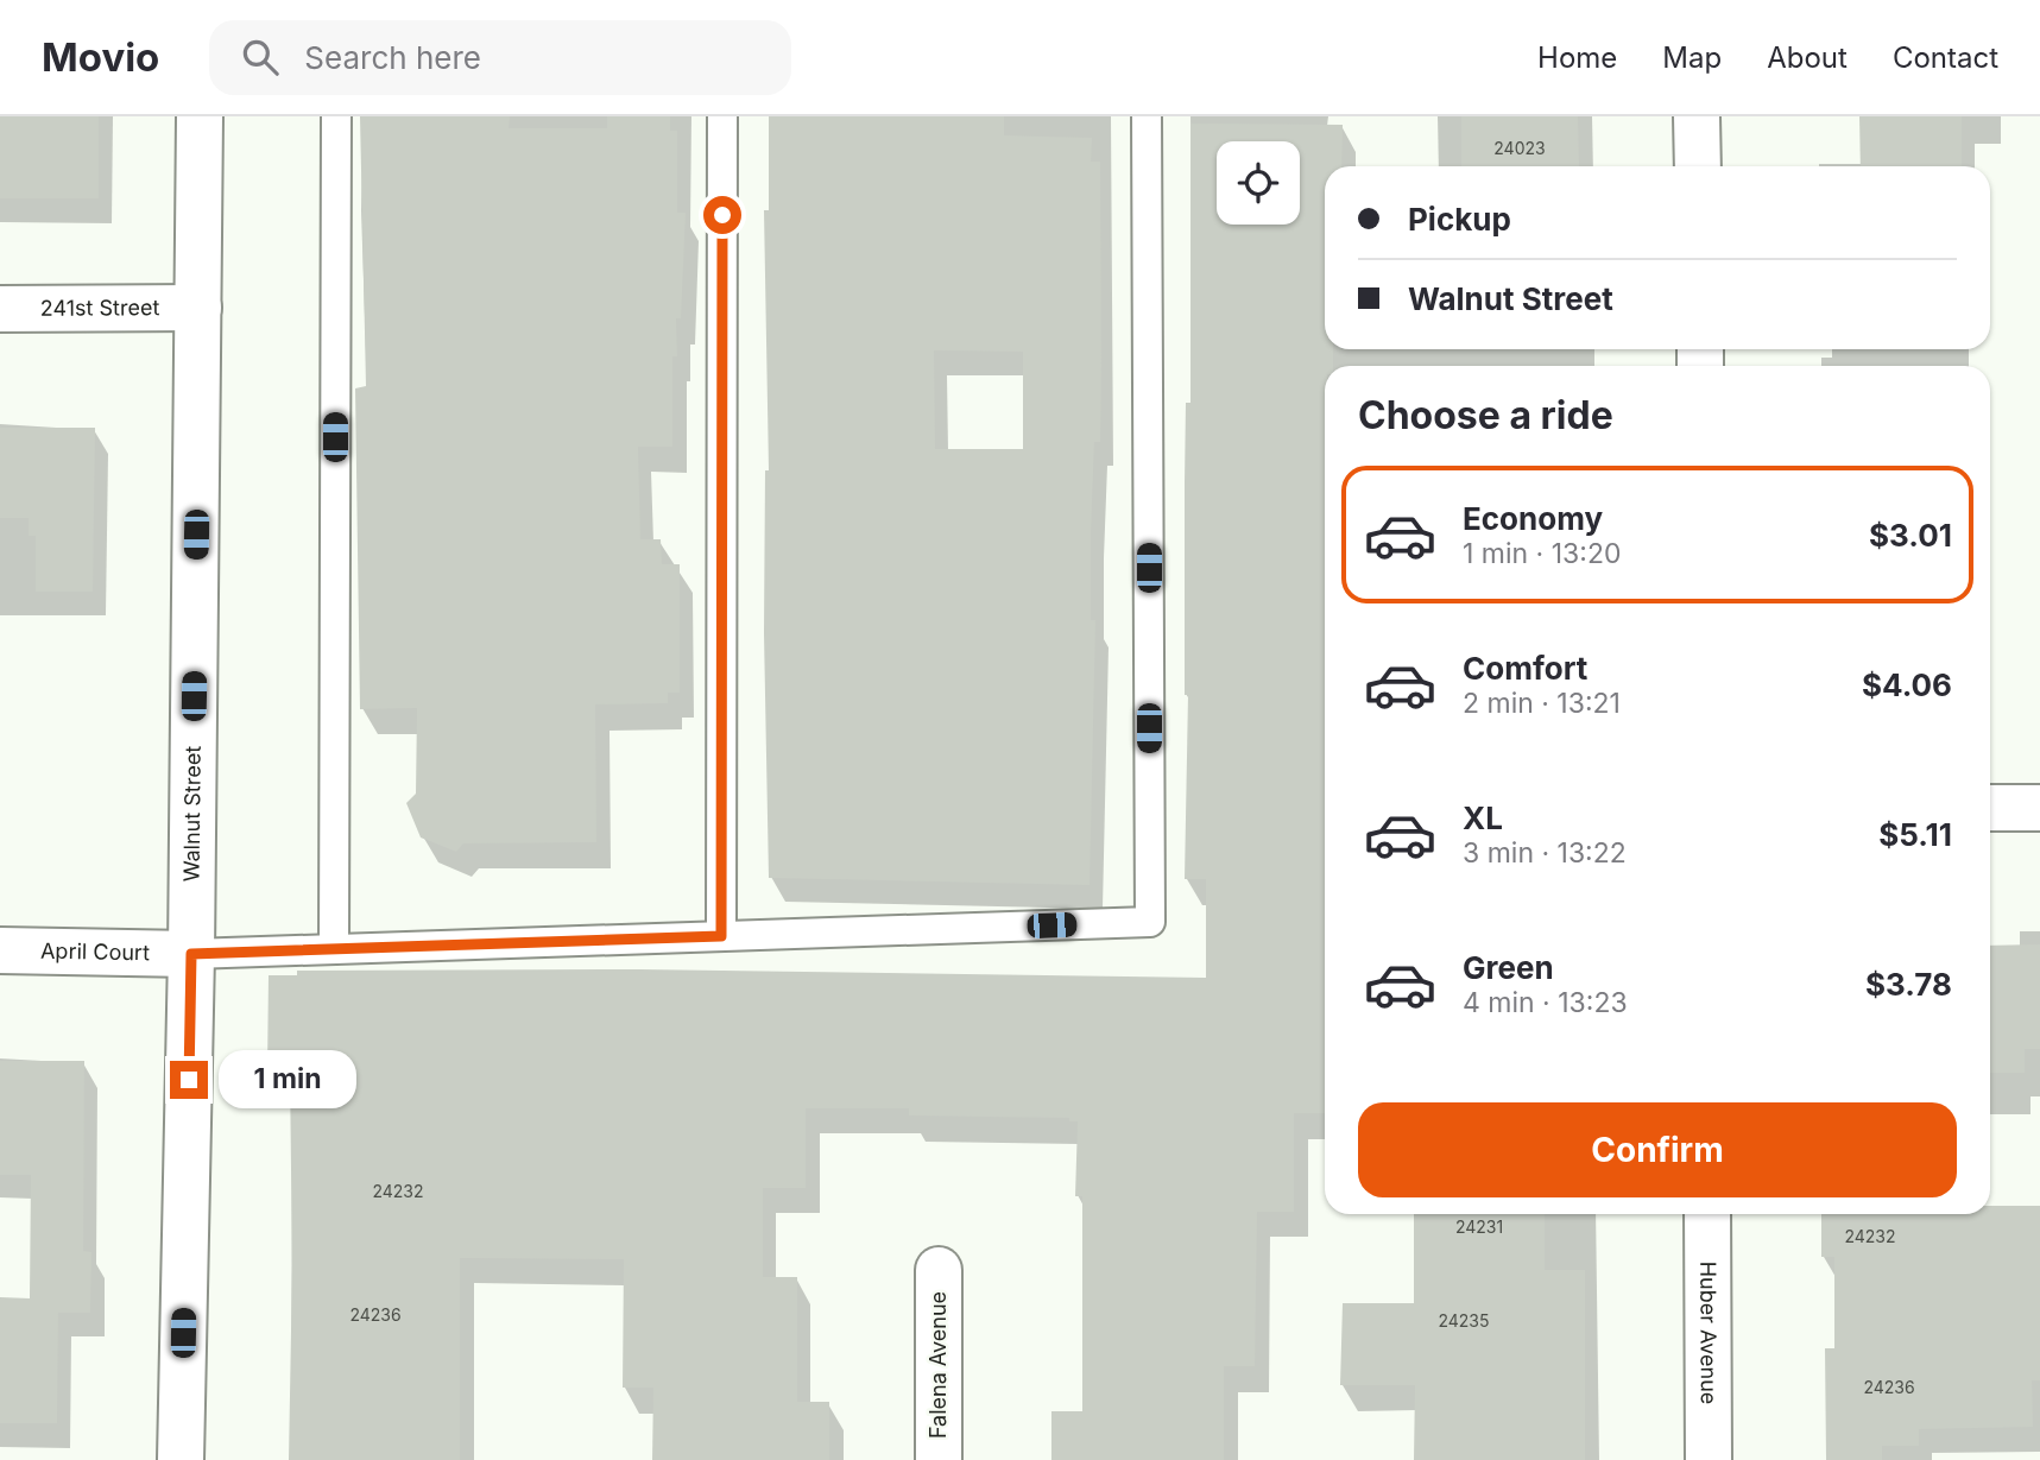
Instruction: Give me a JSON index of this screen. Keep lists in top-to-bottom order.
{
  "streets": {
    "street": [
      "241st Street",
      "Walnut Street",
      "April Court",
      "Huber Avenue",
      "Falena Avenue"
    ]
  },
  "crossings": [
    ["241st Street", "Walnut Street"],
    ["Walnut Street", "April Court"]
  ],
  "house_numbers": [
    "24023",
    "24232",
    "24231",
    "24232",
    "24236",
    "24235",
    "24236"
  ],
  "page": {
    "header": "Movio",
    "search": "Search here",
    "nav": [
      "Home",
      "Map",
      "About",
      "Contact"
    ],
    "banner": ["Pickup", "Walnut Street"],
    "heading": "Choose a ride",
    "list": [
      {
        "name": "Economy",
        "note": "1 min · 13:20",
        "value": "$3.01"
      },
      {
        "name": "Comfort",
        "note": "2 min · 13:21",
        "value": "$4.06"
      },
      {
        "name": "XL",
        "note": "3 min · 13:22",
        "value": "$5.11"
      },
      {
        "name": "Green",
        "note": "4 min · 13:23",
        "value": "$3.78"
      }
    ],
    "bubble": "1 min",
    "buttons": "Confirm"
  }
}
